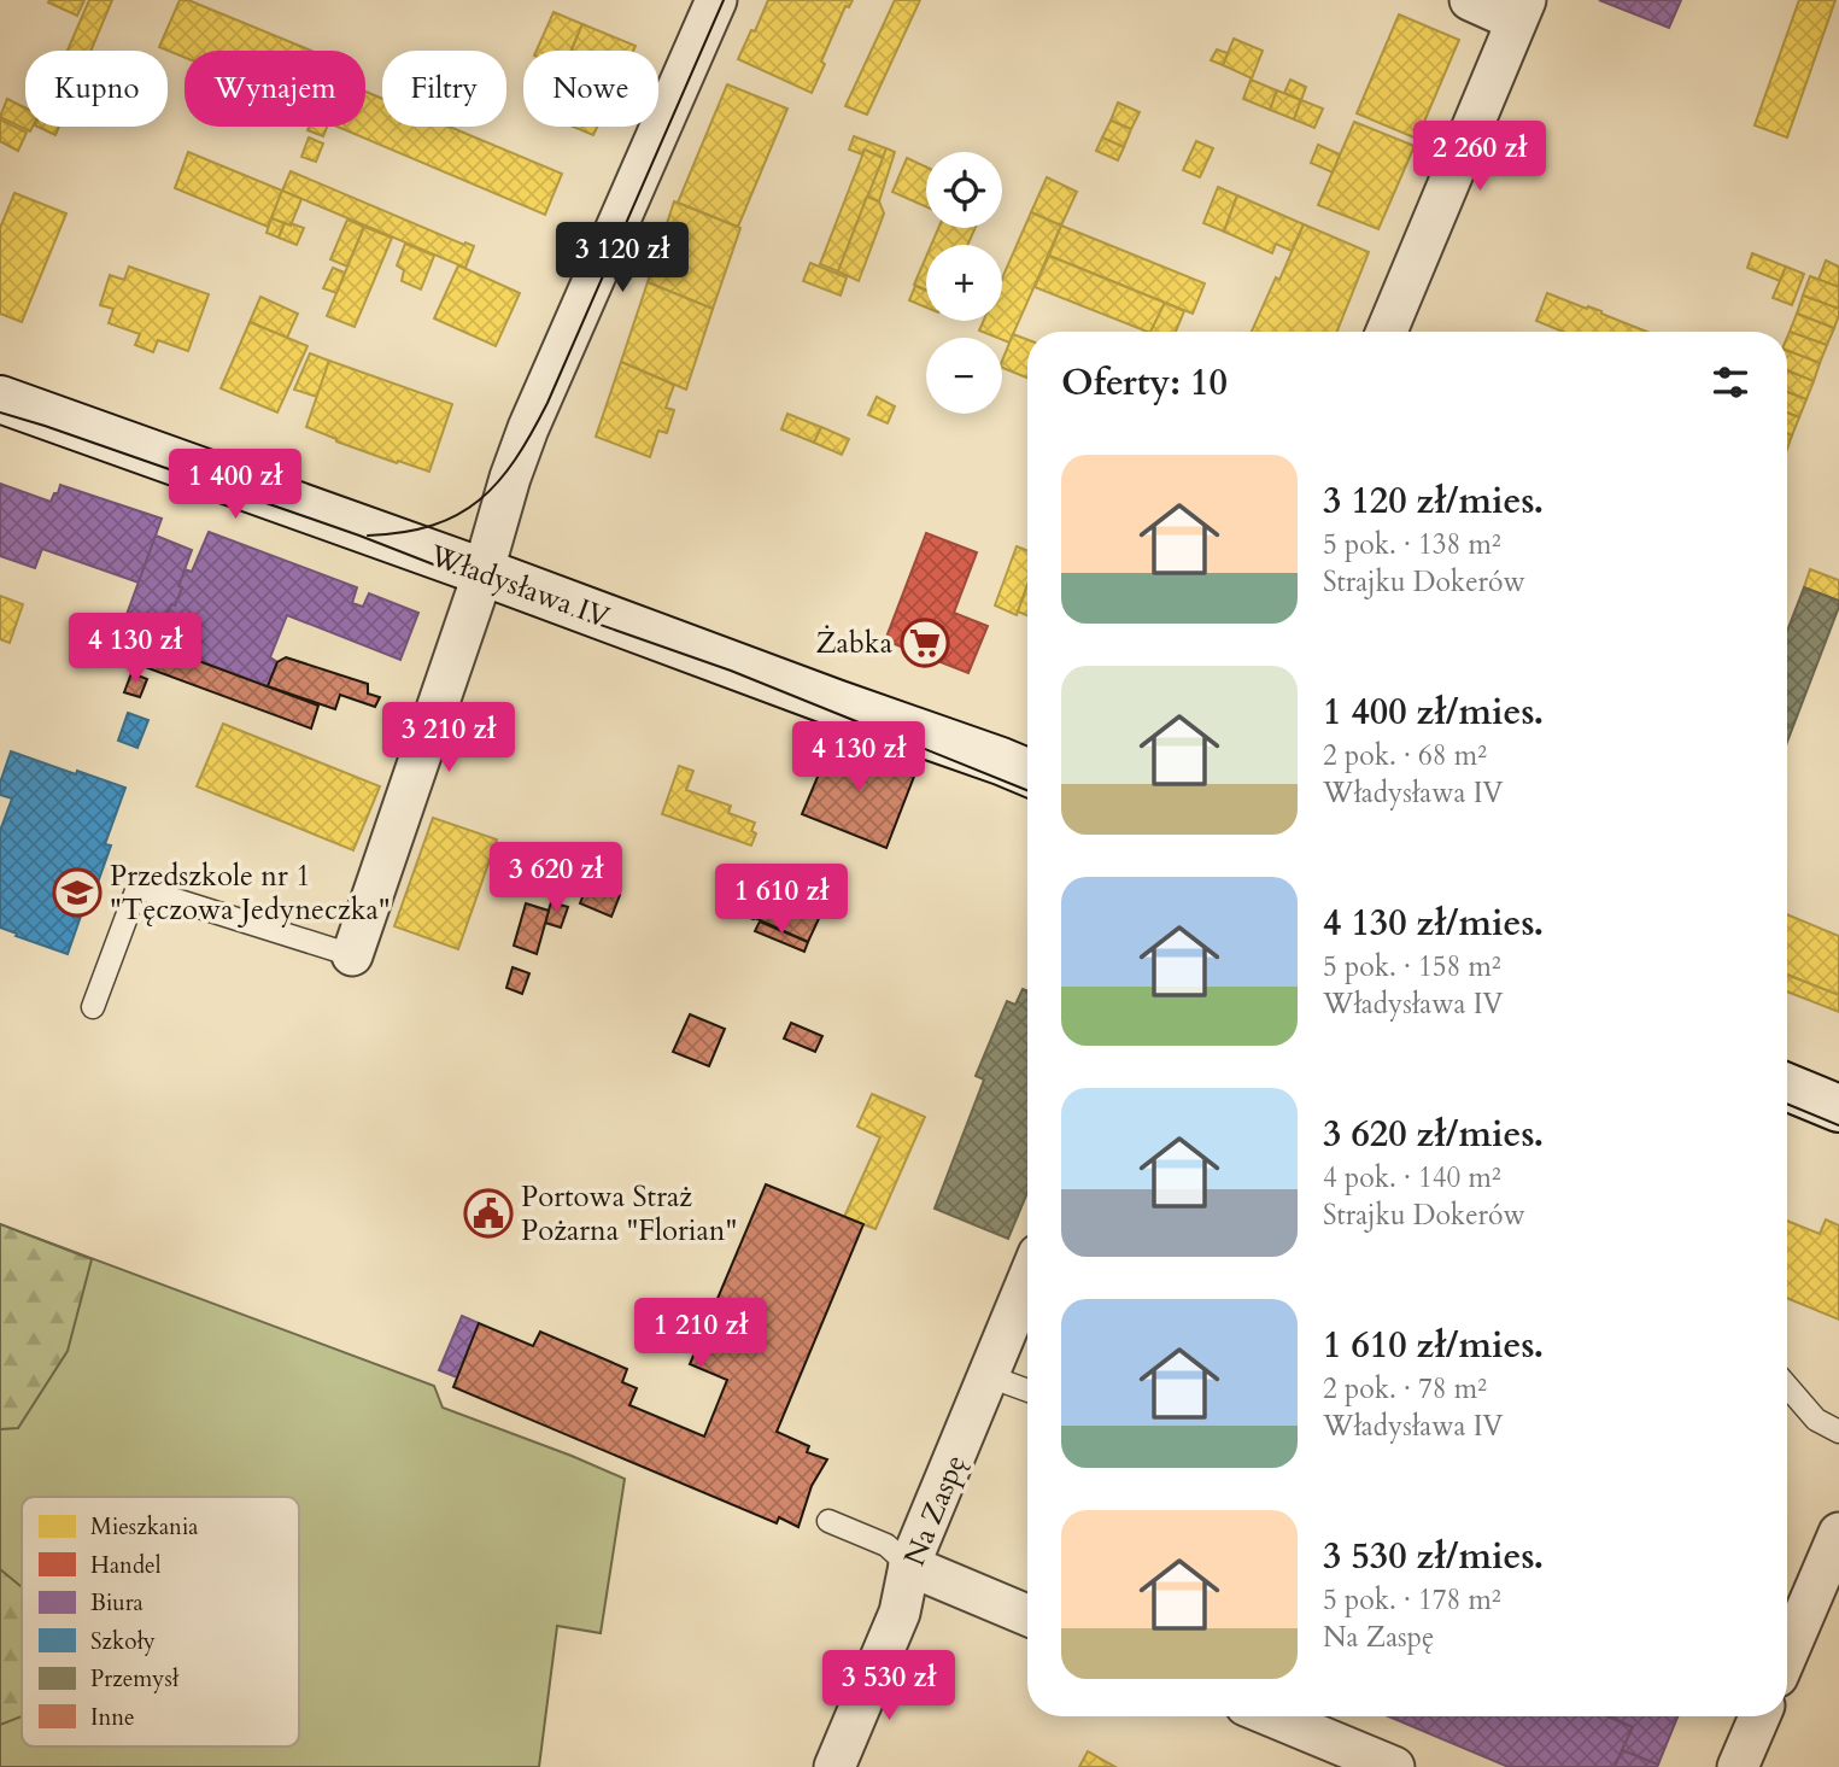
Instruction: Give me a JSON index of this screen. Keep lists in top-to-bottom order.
{
  "streets": {
    "street": ["Władysława IV", "Na Zaspę"]
  },
  "places": {
    "supermarket": ["Żabka"],
    "school or university": ["Przedszkole nr 1 \"Tęczowa Jedyneczka\""],
    "public building": ["Portowa Straż Pożarna \"Florian\""]
  },
  "legend": [
    "Mieszkania",
    "Handel",
    "Biura",
    "Szkoły",
    "Przemysł",
    "Inne"
  ],
  "page": {
    "chip": [
      "Kupno",
      "Wynajem",
      "Filtry",
      "Nowe"
    ],
    "price": [
      "2 260 zł",
      "3 120 zł",
      "1 400 zł",
      "4 130 zł",
      "3 210 zł",
      "4 130 zł",
      "3 620 zł",
      "1 610 zł",
      "1 210 zł",
      "3 530 zł"
    ],
    "map_buttons": ["+", "−"],
    "heading": "Oferty: 10",
    "list": [
      {
        "name": "3 120 zł/mies.",
        "note": "5 pok. · 138 m² · Strajku Dokerów"
      },
      {
        "name": "1 400 zł/mies.",
        "note": "2 pok. · 68 m² · Władysława IV"
      },
      {
        "name": "4 130 zł/mies.",
        "note": "5 pok. · 158 m² · Władysława IV"
      },
      {
        "name": "3 620 zł/mies.",
        "note": "4 pok. · 140 m² · Strajku Dokerów"
      },
      {
        "name": "1 610 zł/mies.",
        "note": "2 pok. · 78 m² · Władysława IV"
      },
      {
        "name": "3 530 zł/mies.",
        "note": "5 pok. · 178 m² · Na Zaspę"
      }
    ]
  }
}
